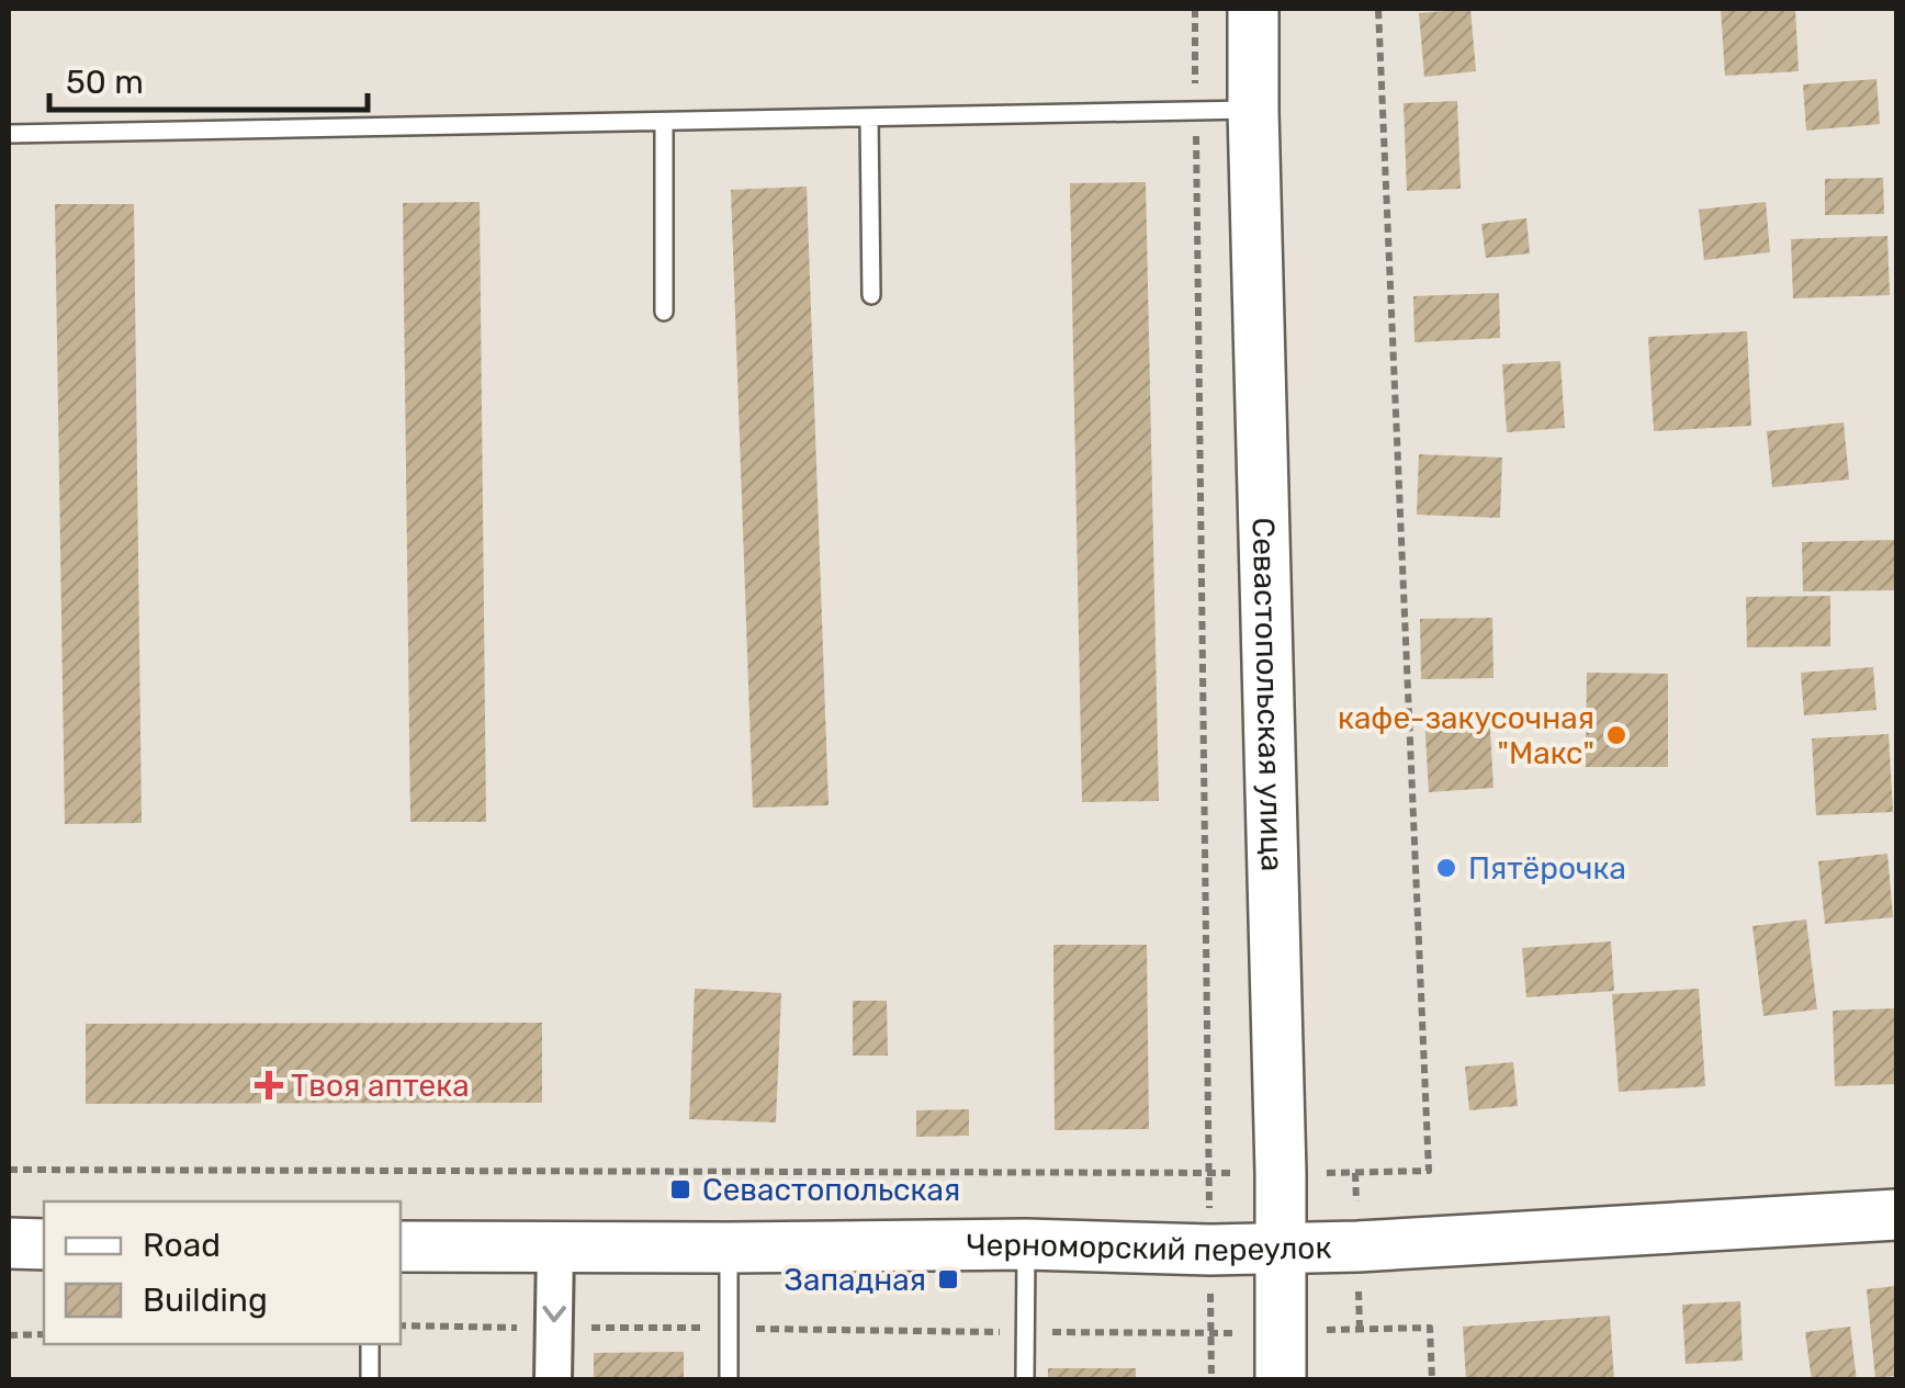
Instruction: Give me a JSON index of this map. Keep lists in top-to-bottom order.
{
  "streets": {
    "street": ["Севастопольская улица", "Черноморский переулок"]
  },
  "crossings": [
    ["Севастопольская улица", "Черноморский переулок"]
  ],
  "places": {
    "other": ["кафе-закусочная \"Макс\"", "Пятёрочка"],
    "health": ["Твоя аптека"],
    "transit": ["Севастопольская", "Западная"]
  },
  "legend": ["Road", "Building"],
  "scale_bar": "50 m"
}
